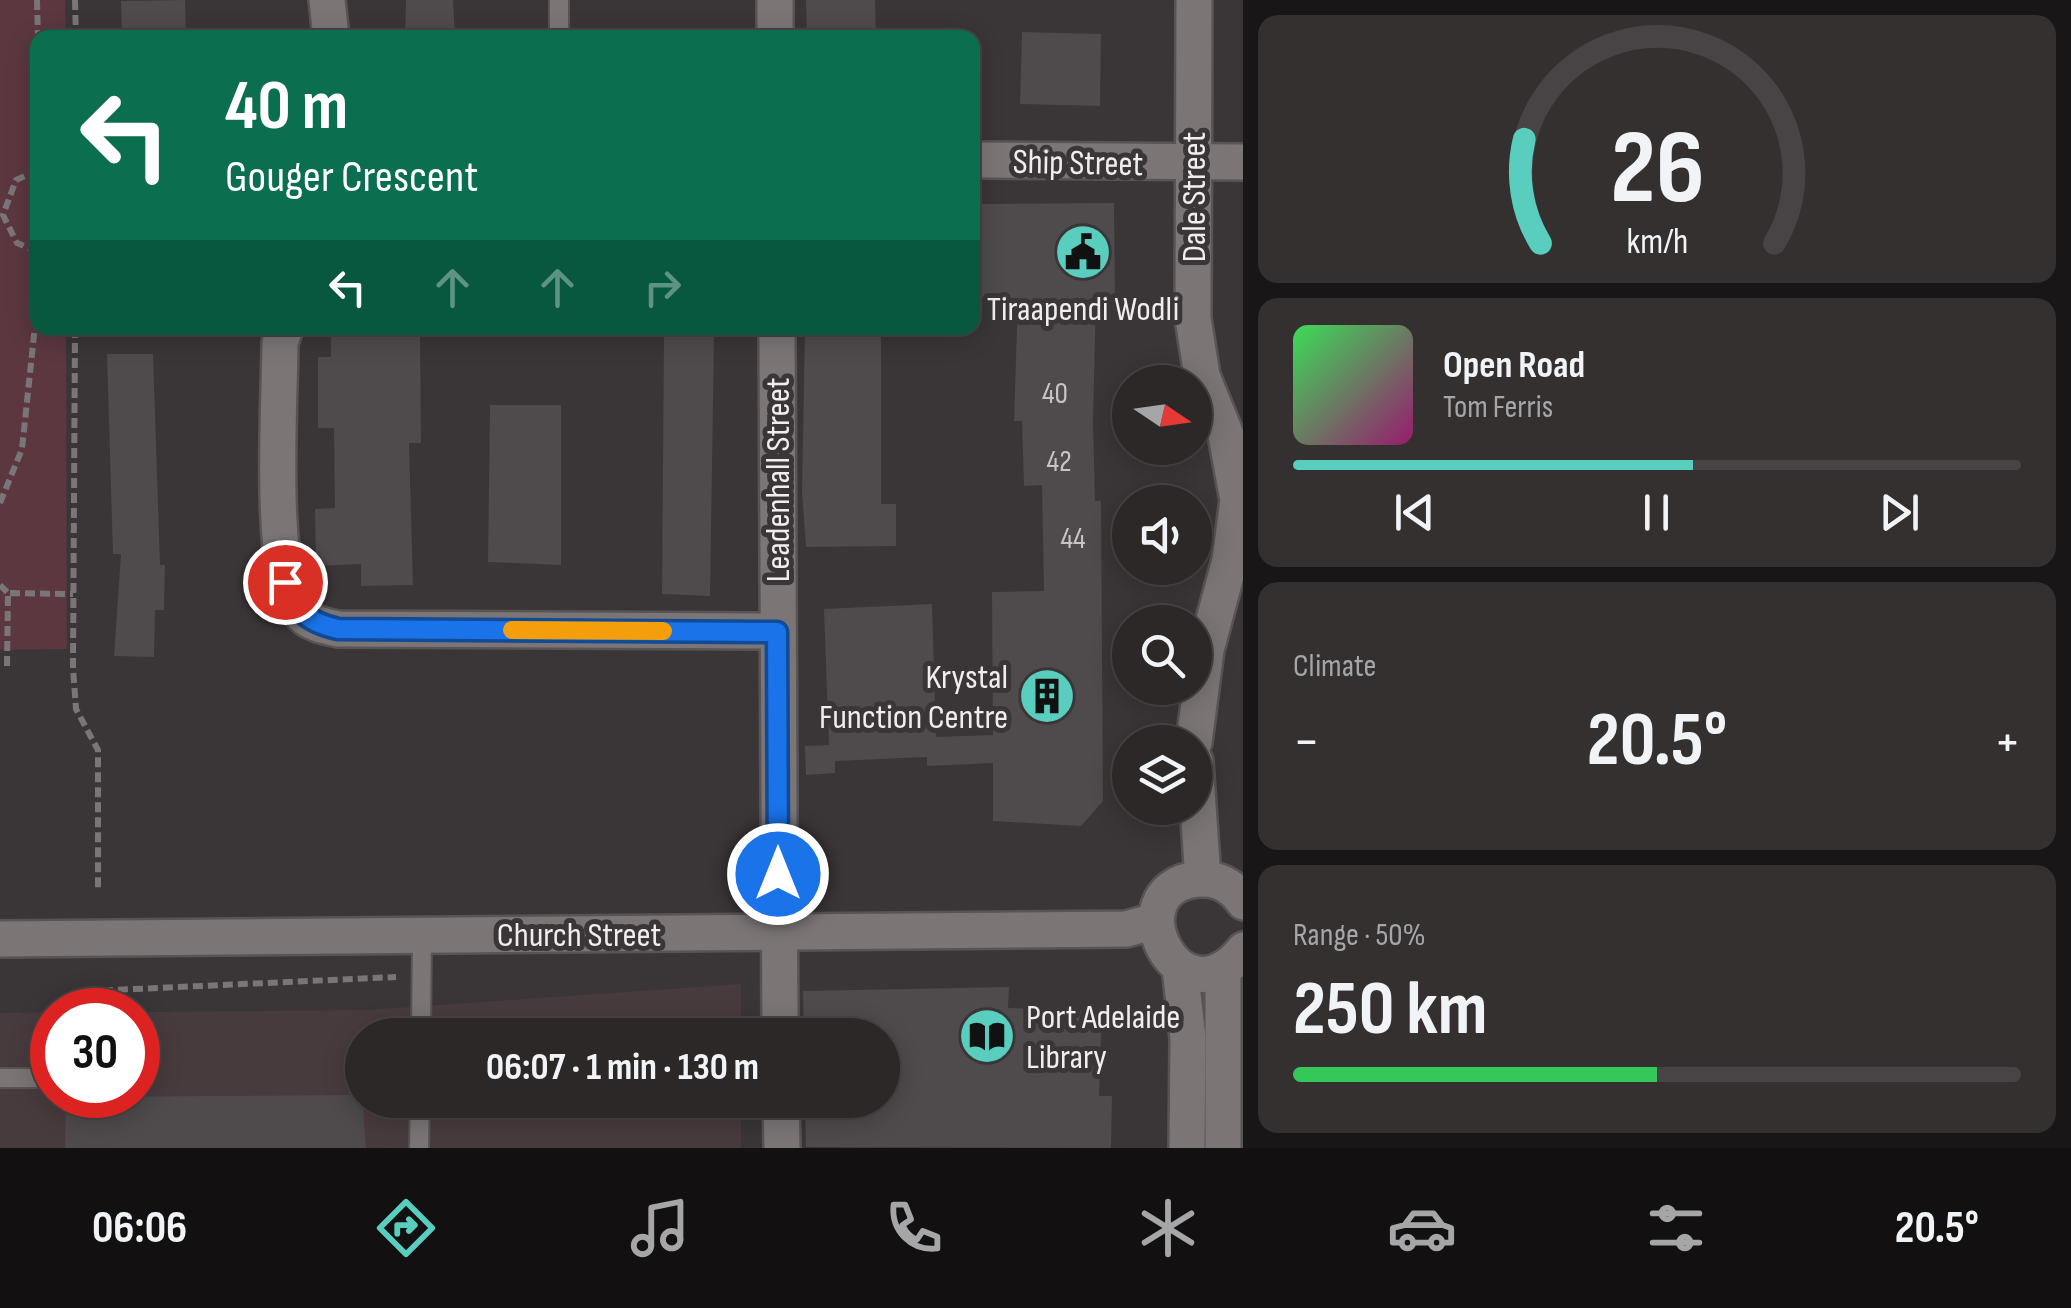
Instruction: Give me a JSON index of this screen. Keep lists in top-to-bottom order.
{
  "streets": {
    "street": [
      "Ship Street",
      "Dale Street",
      "Leadenhall Street",
      "Church Street"
    ]
  },
  "crossings": [
    ["Ship Street", "Dale Street"],
    ["Leadenhall Street", "Church Street"]
  ],
  "places": {
    "public building": ["Tiraapendi Wodli"],
    "building": ["Krystal Function Centre"],
    "library": ["Port Adelaide Library"]
  },
  "house_numbers": ["40", "42", "44"],
  "north": "right",
  "page": {
    "turn": ["40 m", "Gouger Crescent"],
    "song": ["Open Road", "Tom Ferris"],
    "tile": [
      "Climate",
      ["Range · 50%", "250 km"]
    ],
    "heat": ["−", "20.5°", "+"],
    "limit": "30",
    "trip": "06:07 · 1 min · 130 m",
    "tabs": ["06:06", "20.5°"],
    "gauge": ["26", "km/h"]
  }
}
